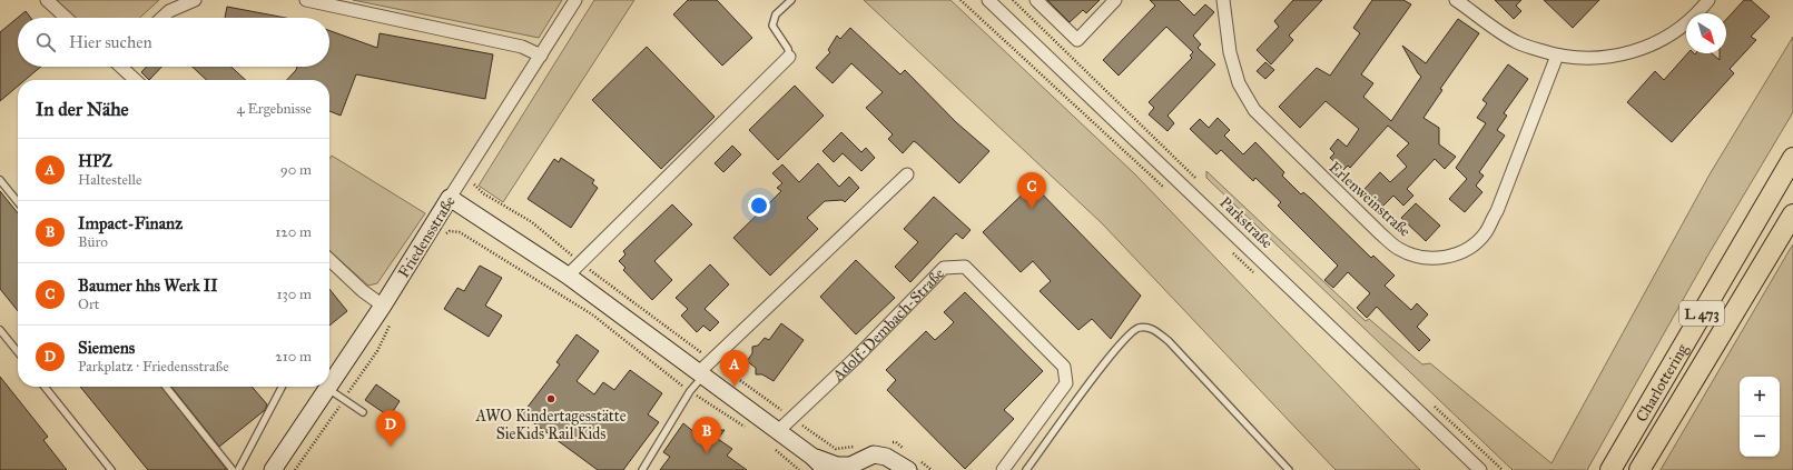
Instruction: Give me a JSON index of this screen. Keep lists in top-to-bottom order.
{
  "streets": {
    "highway": ["L 473", "Charlottering"],
    "main road": ["Friedensstraße"],
    "street": ["Erlenweinstraße", "Parkstraße", "Adolf-Dembach-Straße"]
  },
  "places": ["AWO Kindertagesstätte SieKids Rail Kids"],
  "north": "bottom right",
  "page": {
    "search": "Hier suchen",
    "heading": ["In der Nähe", "4 Ergebnisse"],
    "list": [
      {
        "mark": "A",
        "name": "HPZ",
        "note": "Haltestelle",
        "value": "90 m"
      },
      {
        "mark": "B",
        "name": "Impact-Finanz",
        "note": "Büro",
        "value": "120 m"
      },
      {
        "mark": "C",
        "name": "Baumer hhs Werk II",
        "note": "Ort",
        "value": "130 m"
      },
      {
        "mark": "D",
        "name": "Siemens",
        "note": "Parkplatz · Friedensstraße",
        "value": "210 m"
      }
    ],
    "pins": [
      "C",
      "A",
      "D",
      "B"
    ],
    "map_buttons": ["+", "−"]
  }
}
